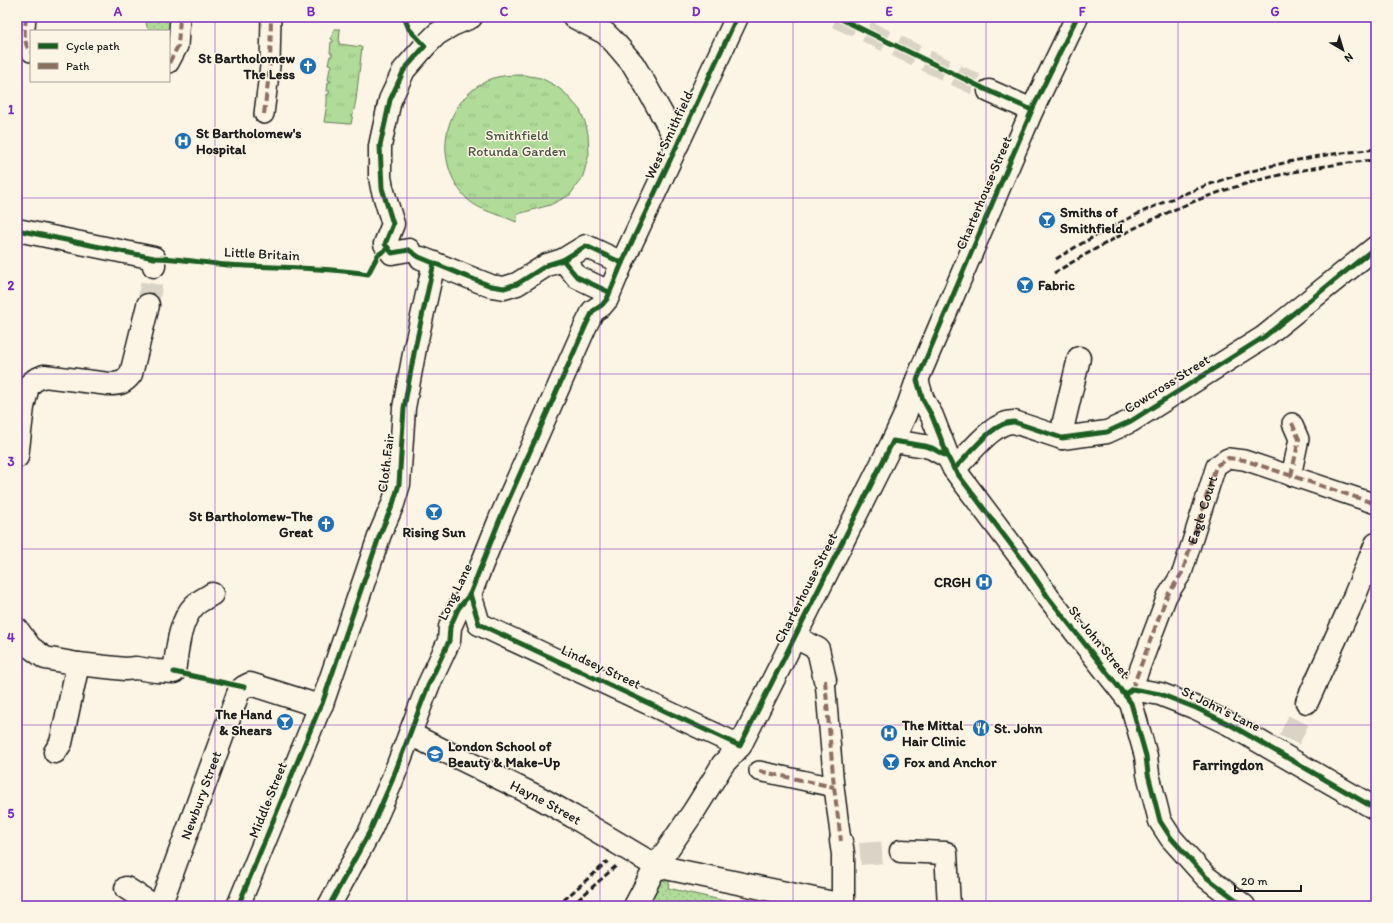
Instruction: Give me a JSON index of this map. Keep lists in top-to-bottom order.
{
  "streets": {
    "street": [
      "West Smithfield",
      "Charterhouse Street",
      "Cowcross Street",
      "Cloth Fair",
      "Eagle Court",
      "Long Lane",
      "St. John Street",
      "Lindsey Street",
      "St John's Lane",
      "Newbury Street",
      "Middle Street",
      "Hayne Street"
    ],
    "cycle path": ["Little Britain"]
  },
  "crossings": [
    ["West Smithfield", "Long Lane"],
    ["Charterhouse Street", "St. John Street"],
    ["Charterhouse Street", "Lindsey Street"],
    ["Charterhouse Street", "Hayne Street"],
    ["Cowcross Street", "St. John Street"],
    ["Cloth Fair", "Newbury Street"],
    ["Cloth Fair", "Middle Street"],
    ["Eagle Court", "St. John Street"],
    ["Eagle Court", "St John's Lane"],
    ["Long Lane", "Lindsey Street"],
    ["Long Lane", "Hayne Street"],
    ["St. John Street", "St John's Lane"],
    ["Newbury Street", "Middle Street"]
  ],
  "districts": ["Farringdon"],
  "parks": ["Smithfield Rotunda Garden"],
  "places": {
    "church": ["St Bartholomew The Less", "St Bartholomew-The Great"],
    "hospital": ["St Bartholomew's Hospital", "CRGH", "The Mittal Hair Clinic"],
    "bar": [
      "Smiths of Smithfield",
      "Fabric",
      "Rising Sun",
      "The Hand & Shears",
      "Fox and Anchor"
    ],
    "restaurant": ["St. John"],
    "school or university": ["London School of Beauty & Make-Up"]
  },
  "legend": ["Cycle path", "Path"],
  "scale_bar": "20 m",
  "north": "bottom right",
  "grid": {
    "columns": [
      "A",
      "B",
      "C",
      "D",
      "E",
      "F",
      "G"
    ],
    "rows": [
      "1",
      "2",
      "3",
      "4",
      "5"
    ]
  }
}
